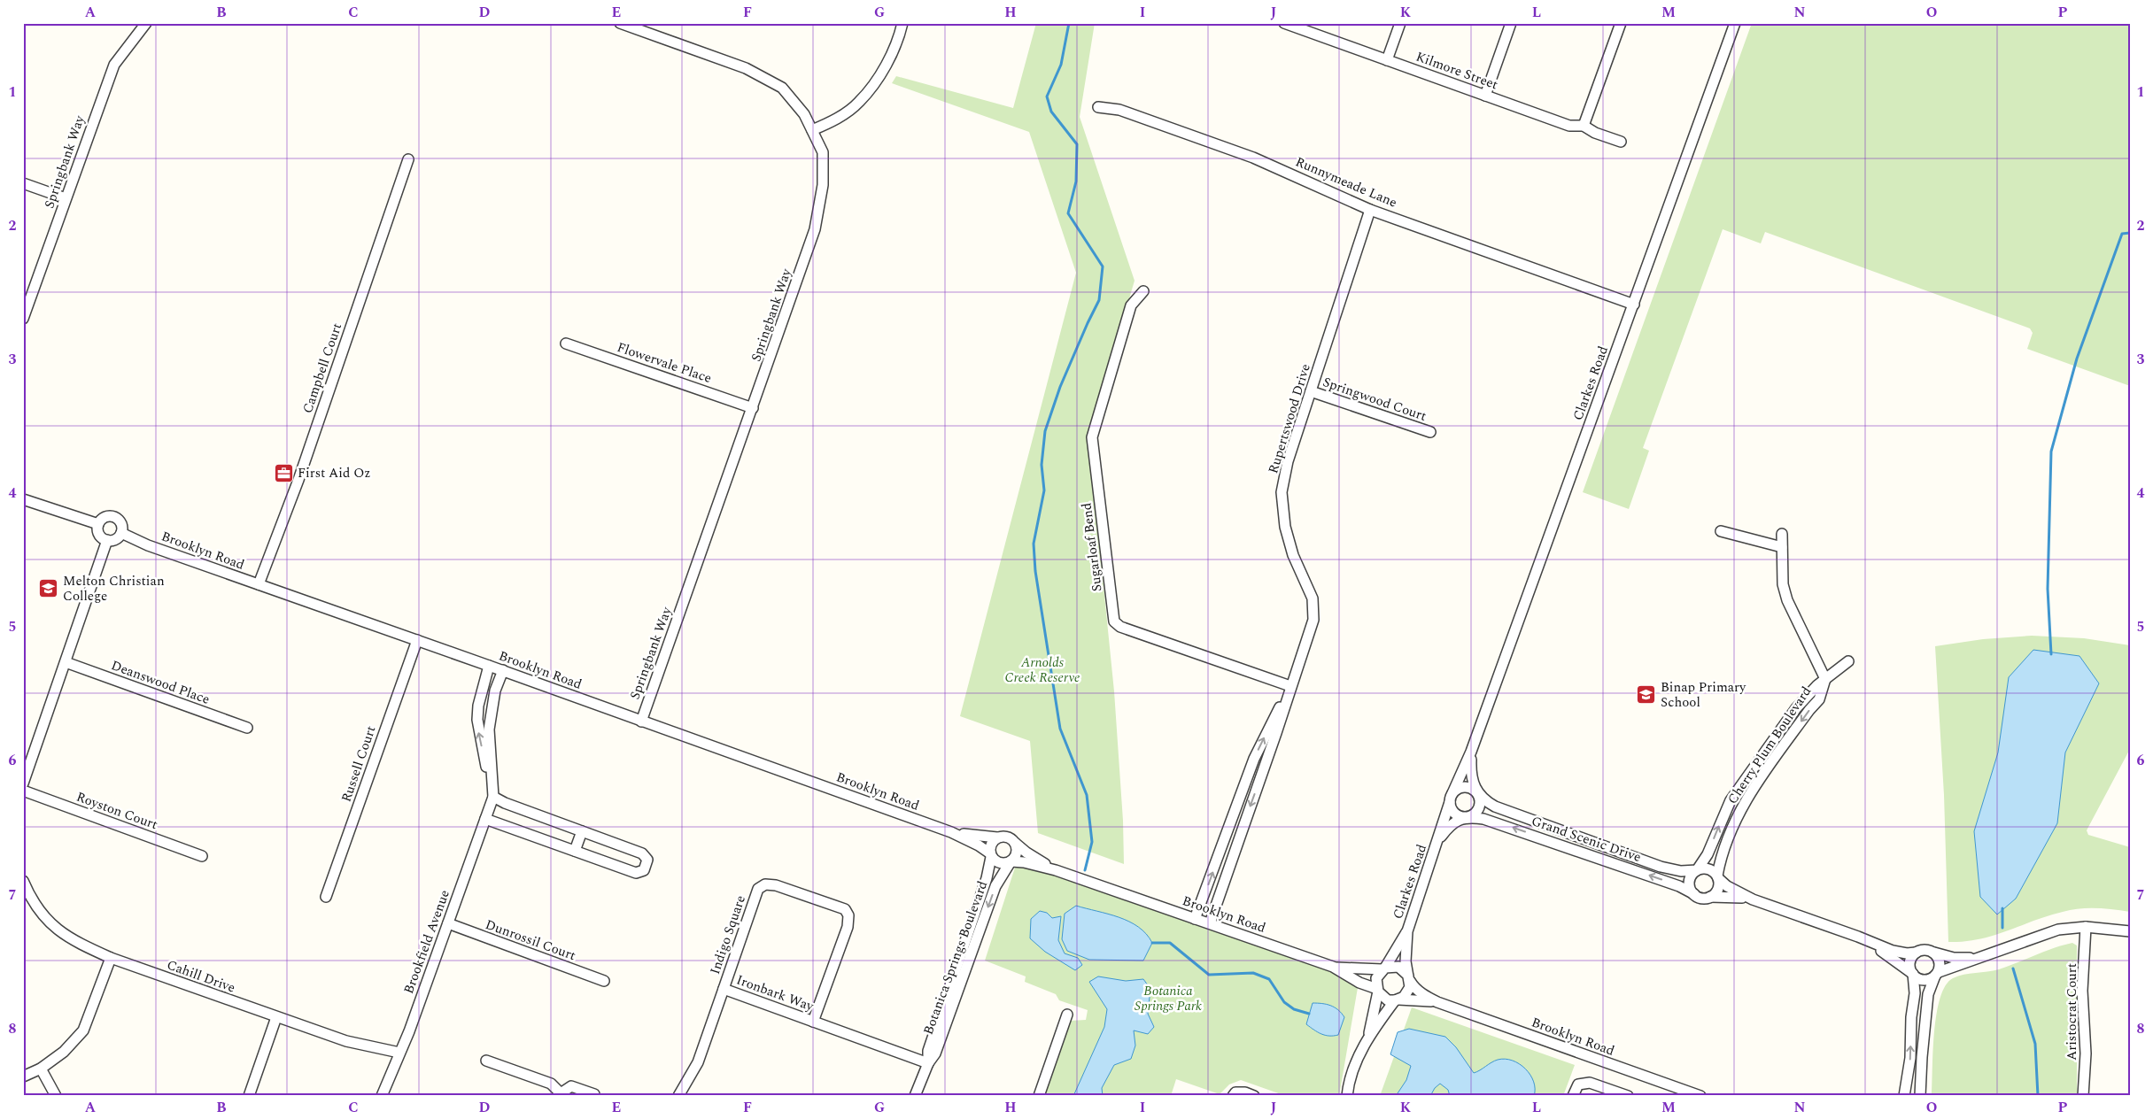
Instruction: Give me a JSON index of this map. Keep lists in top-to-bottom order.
{
  "streets": {
    "street": [
      "Kilmore Street",
      "Springbank Way",
      "Runnymeade Lane",
      "Flowervale Place",
      "Campbell Court",
      "Clarkes Road",
      "Springwood Court",
      "Rupertswood Drive",
      "Sugarloaf Bend",
      "Brooklyn Road",
      "Deanswood Place",
      "Cherry Plum Boulevard",
      "Russell Court",
      "Royston Court",
      "Grand Scenic Drive",
      "Indigo Square",
      "Dunrossil Court",
      "Brookfield Avenue",
      "Botanica Springs Boulevard",
      "Cahill Drive",
      "Ironbark Way",
      "Aristocrat Court"
    ]
  },
  "crossings": [
    ["Springbank Way", "Flowervale Place"],
    ["Springbank Way", "Brooklyn Road"],
    ["Runnymeade Lane", "Clarkes Road"],
    ["Runnymeade Lane", "Rupertswood Drive"],
    ["Campbell Court", "Brooklyn Road"],
    ["Clarkes Road", "Brooklyn Road"],
    ["Clarkes Road", "Grand Scenic Drive"],
    ["Springwood Court", "Rupertswood Drive"],
    ["Rupertswood Drive", "Sugarloaf Bend"],
    ["Rupertswood Drive", "Brooklyn Road"],
    ["Brooklyn Road", "Russell Court"],
    ["Brooklyn Road", "Brookfield Avenue"],
    ["Brooklyn Road", "Botanica Springs Boulevard"],
    ["Cherry Plum Boulevard", "Grand Scenic Drive"],
    ["Grand Scenic Drive", "Aristocrat Court"],
    ["Indigo Square", "Ironbark Way"],
    ["Dunrossil Court", "Brookfield Avenue"],
    ["Brookfield Avenue", "Cahill Drive"],
    ["Botanica Springs Boulevard", "Ironbark Way"]
  ],
  "parks": ["Arnolds Creek Reserve", "Botanica Springs Park"],
  "places": {
    "office": ["First Aid Oz"],
    "school or university": ["Melton Christian College", "Binap Primary School"]
  },
  "grid": {
    "columns": [
      "A",
      "B",
      "C",
      "D",
      "E",
      "F",
      "G",
      "H",
      "I",
      "J",
      "K",
      "L",
      "M",
      "N",
      "O",
      "P"
    ],
    "rows": [
      "1",
      "2",
      "3",
      "4",
      "5",
      "6",
      "7",
      "8"
    ]
  }
}
